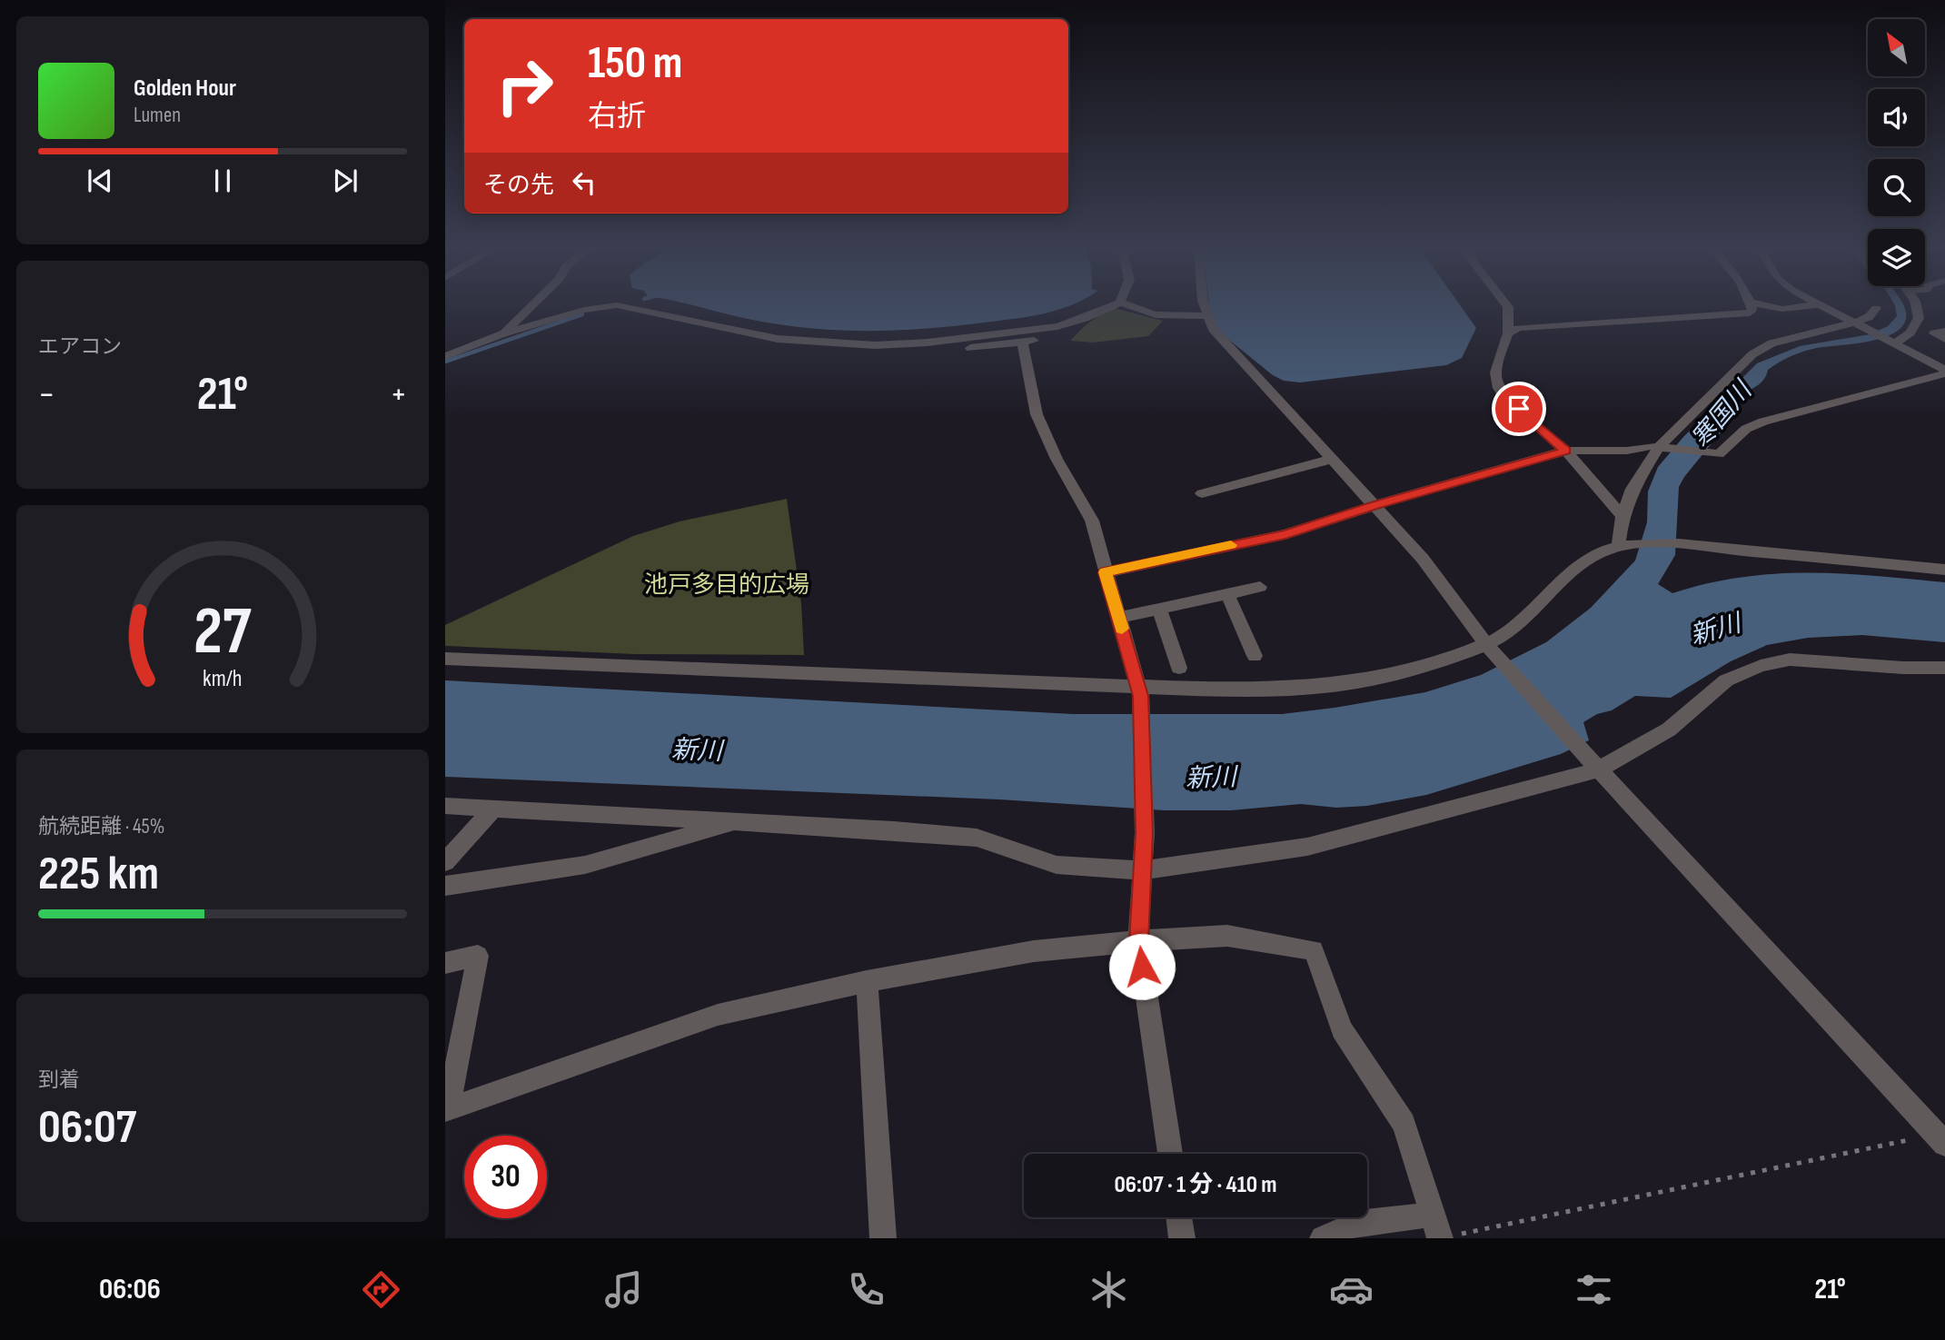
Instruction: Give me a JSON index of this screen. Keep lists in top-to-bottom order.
{
  "water": ["寒国川", "新川"],
  "parks": ["池戸多目的広場"],
  "north": "top left",
  "page": {
    "turn": ["150 m", "右折"],
    "song": ["Golden Hour", "Lumen"],
    "then": "その先",
    "tile": [
      "エアコン",
      ["航続距離 · 45%", "225 km"],
      ["到着", "06:07"]
    ],
    "heat": ["−", "21°", "+"],
    "limit": "30",
    "trip": "06:07 · 1 分 · 410 m",
    "tabs": ["06:06", "21°"],
    "gauge": ["27", "km/h"]
  }
}
